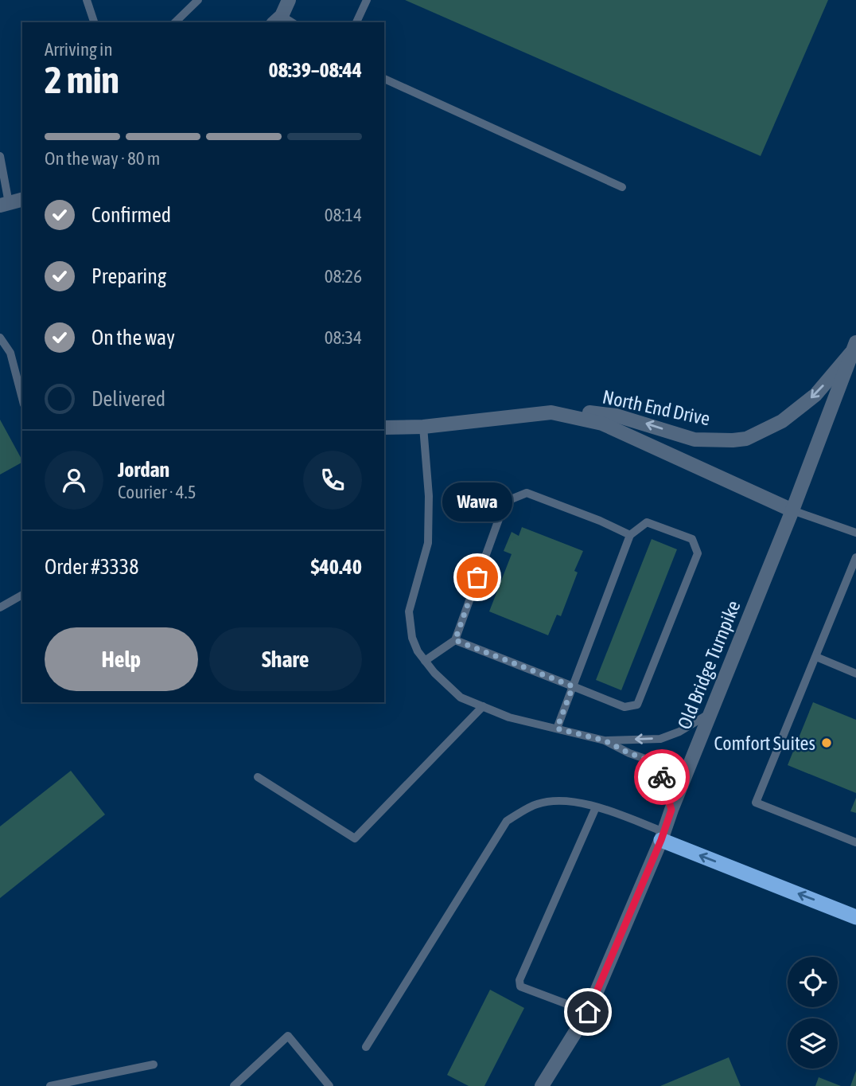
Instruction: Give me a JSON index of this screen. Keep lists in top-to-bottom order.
{
  "streets": {
    "street": ["North End Drive", "Old Bridge Turnpike"]
  },
  "crossings": [
    ["North End Drive", "Old Bridge Turnpike"]
  ],
  "one_way": ["North End Drive"],
  "places": ["Wawa", "Comfort Suites"],
  "page": {
    "heading": ["2 min", "Arriving in", "08:39–08:44"],
    "panel": [
      "Jordan",
      "Courier · 4.5",
      "Order #3338",
      "$40.40"
    ],
    "bar": "On the way · 80 m",
    "list": [
      ["Confirmed", "08:14"],
      ["Preparing", "08:26"],
      ["On the way", "08:34"],
      "Delivered"
    ],
    "bubble": "Wawa",
    "buttons": ["Help", "Share"]
  }
}
